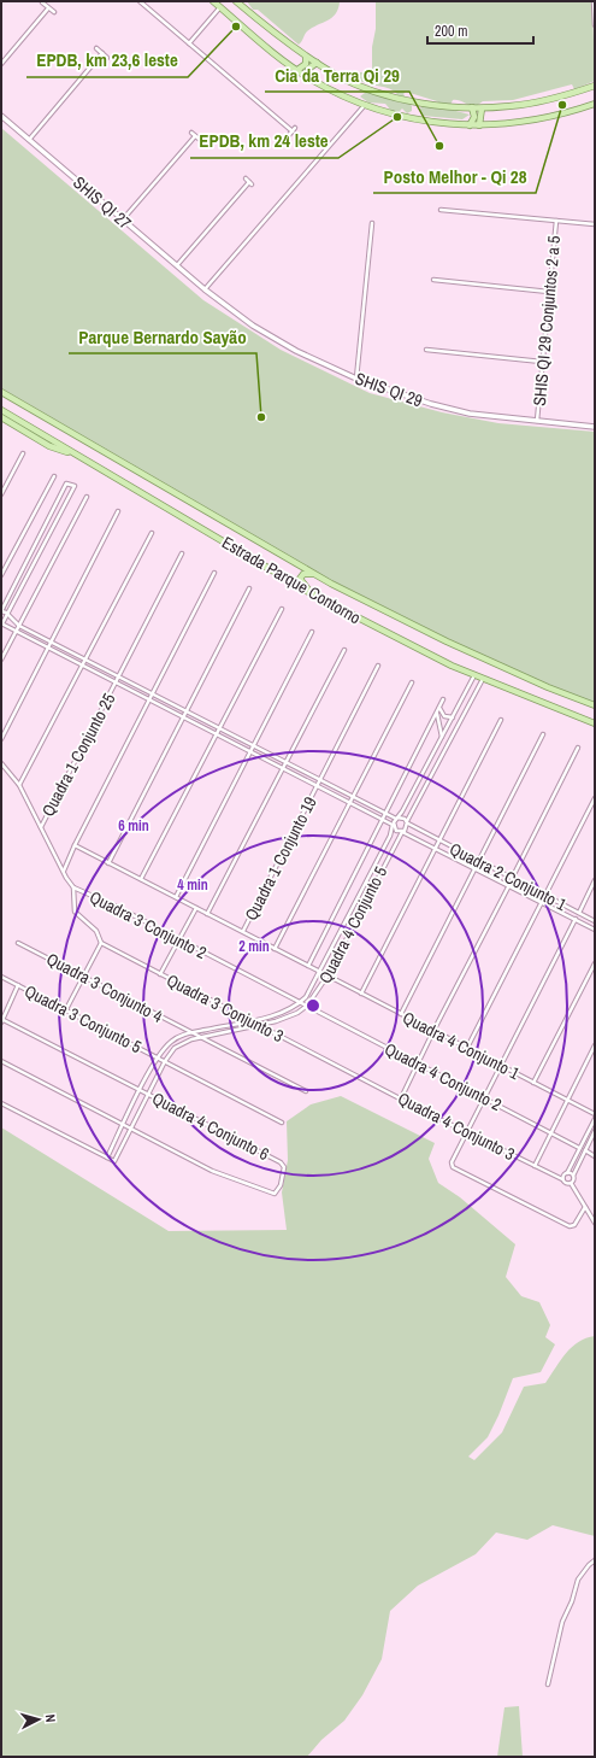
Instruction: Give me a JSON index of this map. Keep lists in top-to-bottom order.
{
  "streets": {
    "main road": ["Estrada Parque Contorno"],
    "street": [
      "SHIS QI 27",
      "SHIS QI 29 Conjuntos 2 a 5",
      "SHIS QI 29",
      "Quadra 1 Conjunto 25",
      "Quadra 1 Conjunto 19",
      "Quadra 2 Conjunto 1",
      "Quadra 3 Conjunto 2",
      "Quadra 4 Conjunto 5",
      "Quadra 3 Conjunto 4",
      "Quadra 3 Conjunto 3",
      "Quadra 3 Conjunto 5",
      "Quadra 4 Conjunto 1",
      "Quadra 4 Conjunto 2",
      "Quadra 4 Conjunto 6",
      "Quadra 4 Conjunto 3"
    ]
  },
  "crossings": [
    ["SHIS QI 27", "SHIS QI 29"],
    ["SHIS QI 29 Conjuntos 2 a 5", "SHIS QI 29"],
    ["Quadra 1 Conjunto 19", "Quadra 4 Conjunto 1"],
    ["Quadra 3 Conjunto 2", "Quadra 4 Conjunto 5"],
    ["Quadra 3 Conjunto 2", "Quadra 4 Conjunto 2"],
    ["Quadra 4 Conjunto 5", "Quadra 3 Conjunto 4"],
    ["Quadra 4 Conjunto 5", "Quadra 3 Conjunto 3"],
    ["Quadra 4 Conjunto 5", "Quadra 3 Conjunto 5"],
    ["Quadra 4 Conjunto 5", "Quadra 4 Conjunto 1"],
    ["Quadra 4 Conjunto 5", "Quadra 4 Conjunto 2"],
    ["Quadra 4 Conjunto 5", "Quadra 4 Conjunto 6"],
    ["Quadra 3 Conjunto 3", "Quadra 4 Conjunto 3"]
  ],
  "places": [
    "EPDB, km 23,6 leste",
    "Posto Melhor - Qi 28",
    "EPDB, km 24 leste",
    "Cia da Terra Qi 29",
    "Parque Bernardo Sayão"
  ],
  "scale_bar": "200 m",
  "north": "right",
  "rings": ["6 min", "4 min", "2 min"]
}
